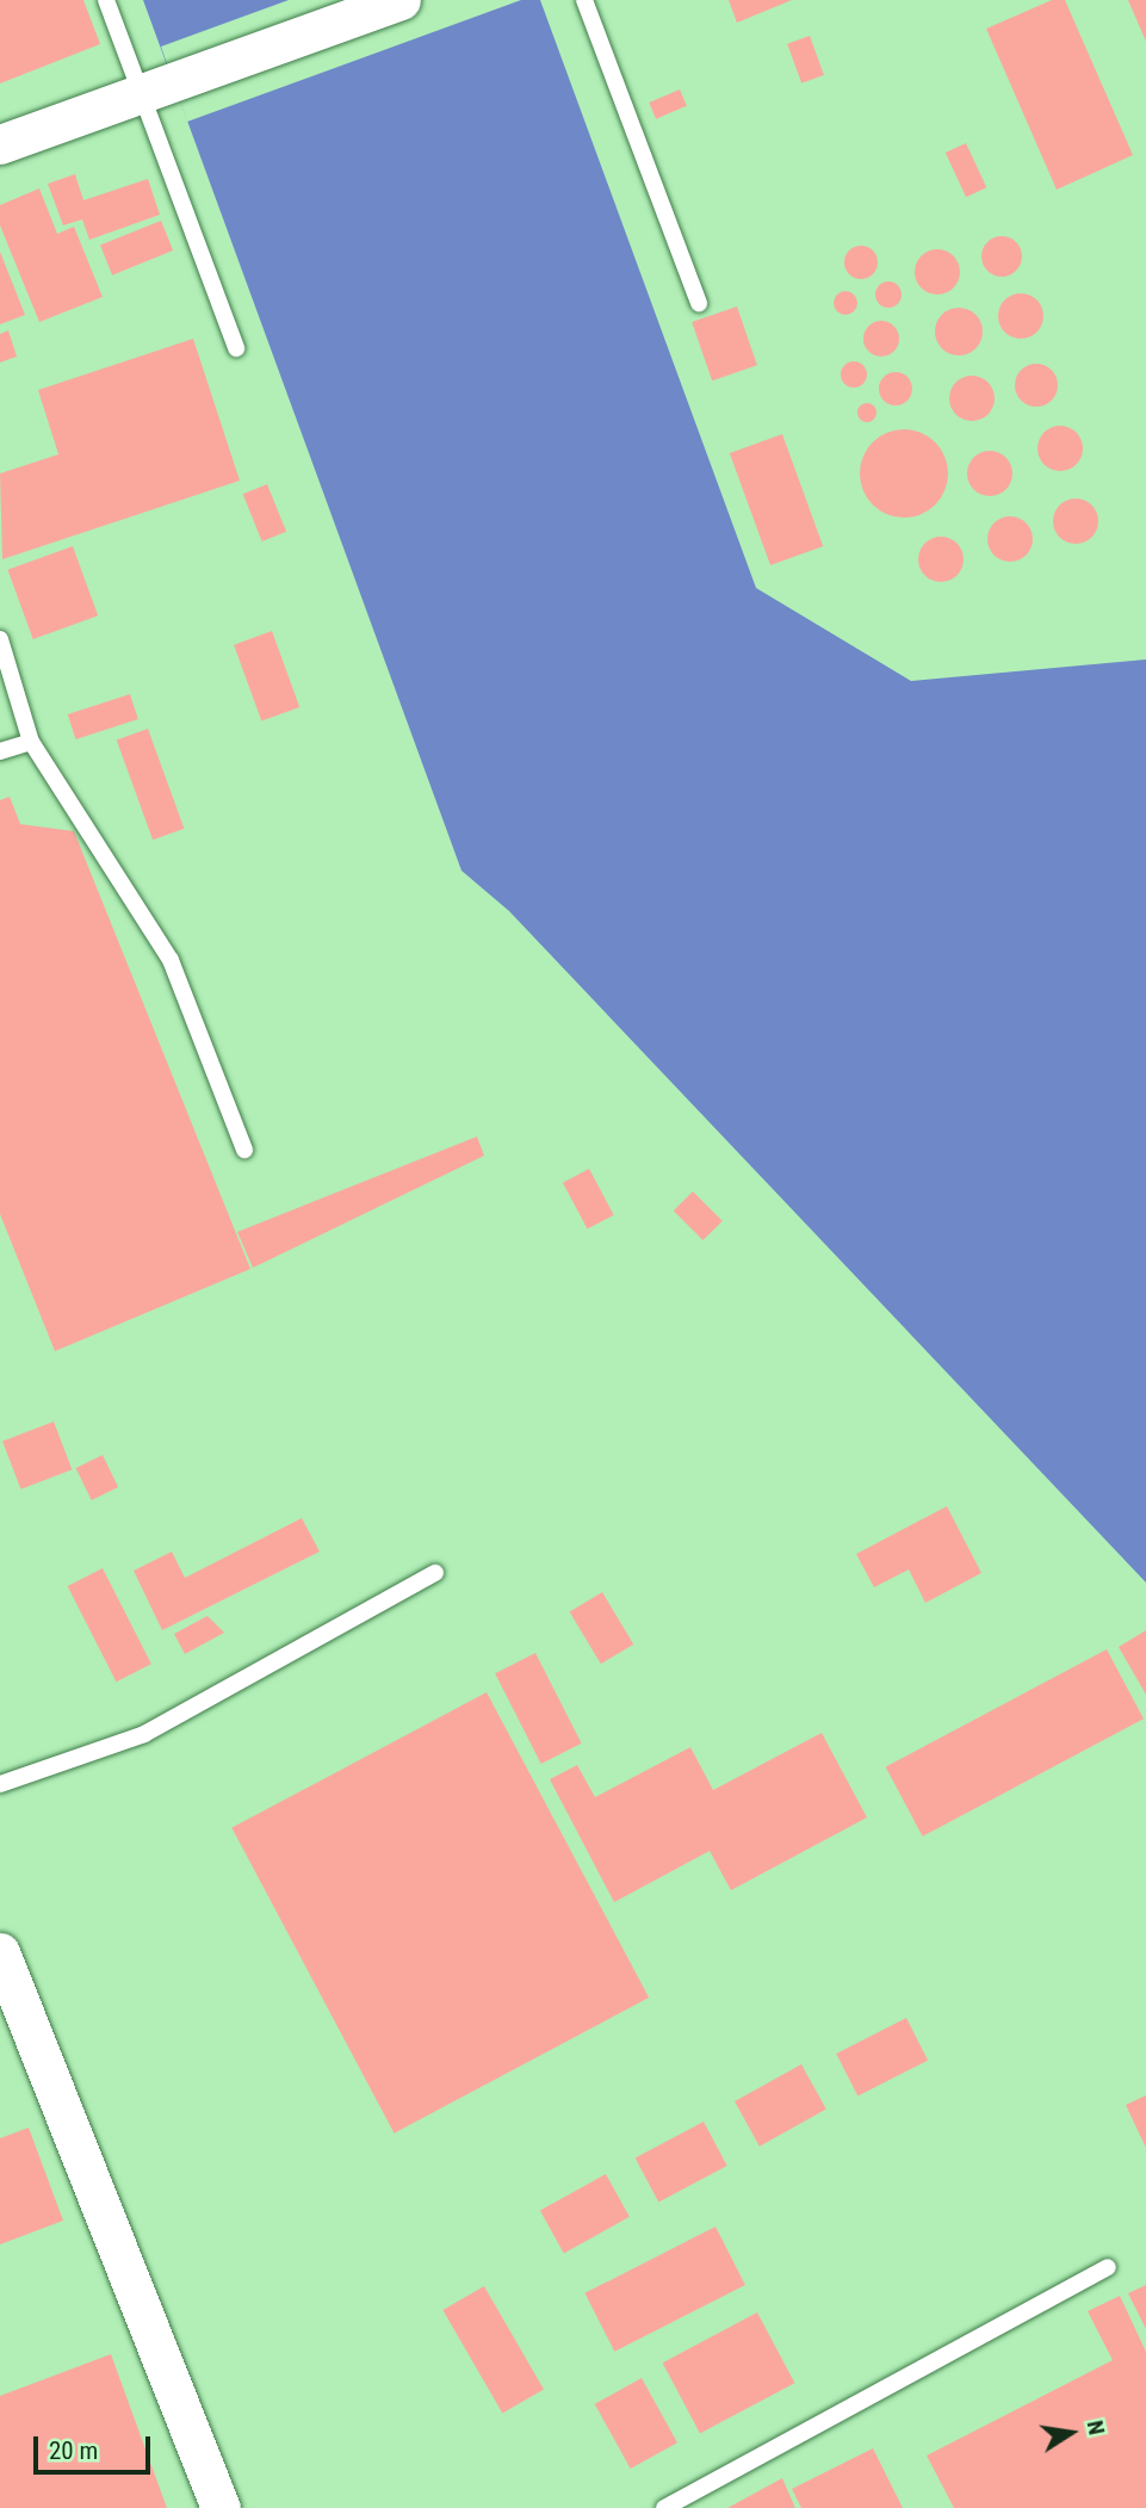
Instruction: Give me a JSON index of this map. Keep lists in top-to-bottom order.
{
  "scale_bar": "20 m",
  "north": "right"
}
